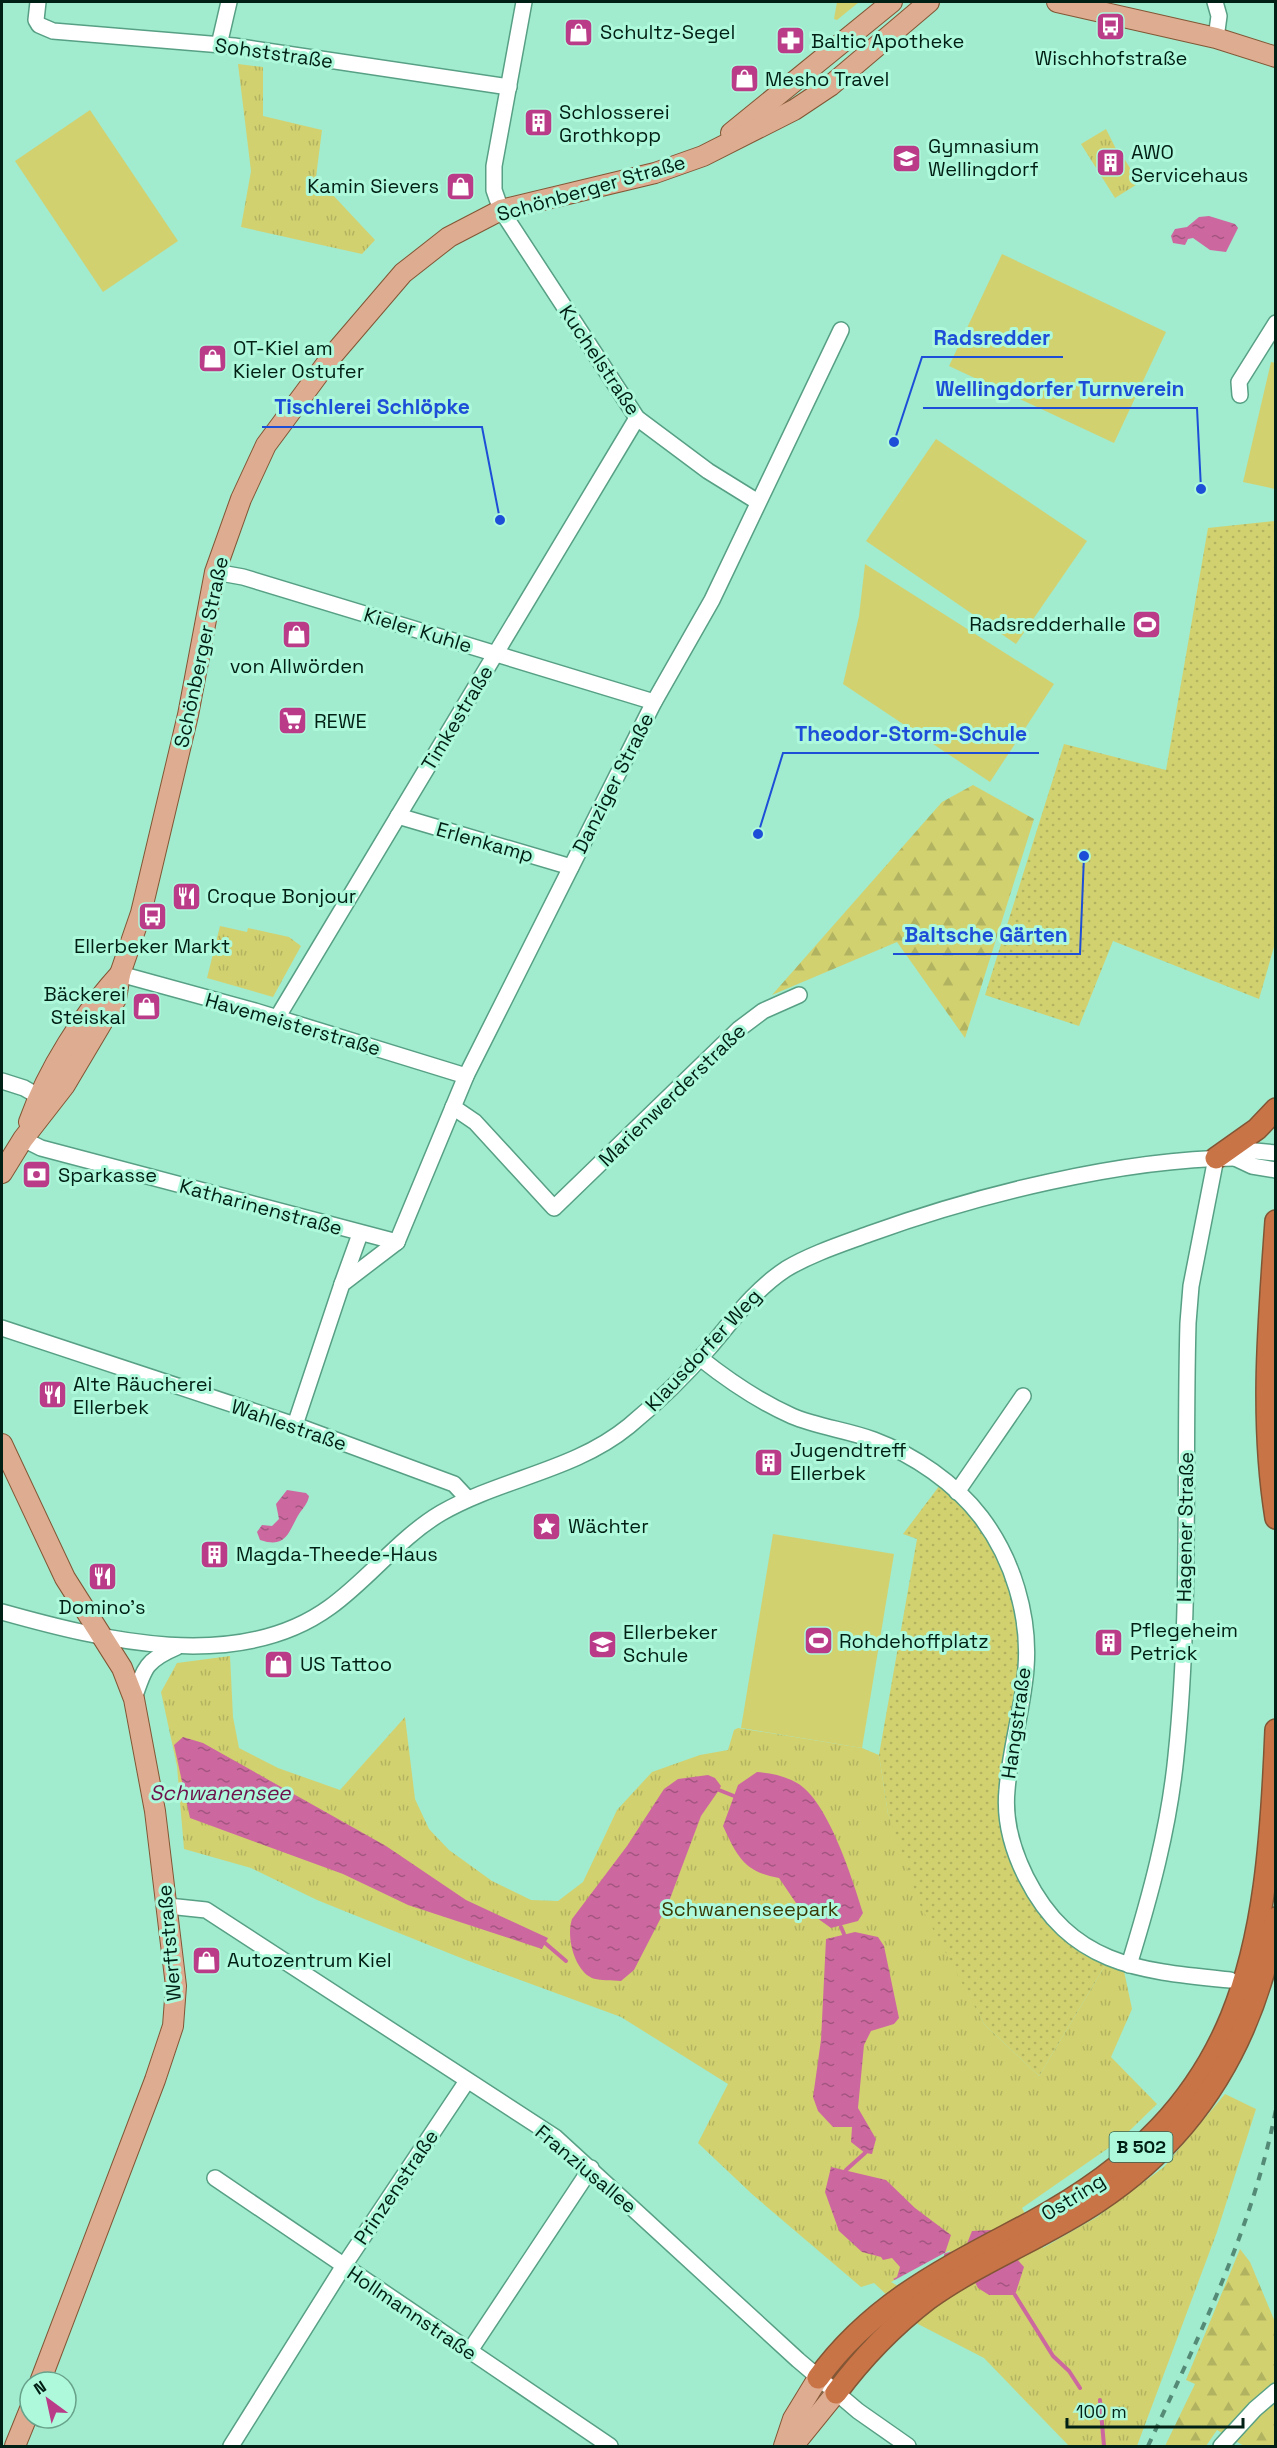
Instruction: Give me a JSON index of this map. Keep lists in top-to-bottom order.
{
  "streets": {
    "highway": ["B 502", "Ostring"],
    "main road": ["Schönberger Straße", "Werftstraße"],
    "street": [
      "Sohststraße",
      "Kuchelstraße",
      "Kieler Kuhle",
      "Timkestraße",
      "Danziger Straße",
      "Erlenkamp",
      "Havemeisterstraße",
      "Marienwerderstraße",
      "Katharinenstraße",
      "Klausdorfer Weg",
      "Wahlestraße",
      "Hagener Straße",
      "Hangstraße",
      "Franziusallee",
      "Prinzenstraße",
      "Hollmannstraße"
    ]
  },
  "crossings": [
    ["Sohststraße", "Kuchelstraße"],
    ["Schönberger Straße", "Kuchelstraße"],
    ["Schönberger Straße", "Kieler Kuhle"],
    ["Schönberger Straße", "Havemeisterstraße"],
    ["Schönberger Straße", "Katharinenstraße"],
    ["Kuchelstraße", "Timkestraße"],
    ["Kuchelstraße", "Danziger Straße"],
    ["Kieler Kuhle", "Timkestraße"],
    ["Kieler Kuhle", "Danziger Straße"],
    ["Timkestraße", "Erlenkamp"],
    ["Timkestraße", "Havemeisterstraße"],
    ["Danziger Straße", "Erlenkamp"],
    ["Danziger Straße", "Havemeisterstraße"],
    ["Danziger Straße", "Marienwerderstraße"],
    ["Danziger Straße", "Katharinenstraße"],
    ["Klausdorfer Weg", "Wahlestraße"],
    ["Klausdorfer Weg", "Hagener Straße"],
    ["Klausdorfer Weg", "Hangstraße"],
    ["Klausdorfer Weg", "Werftstraße"],
    ["Hagener Straße", "Hangstraße"],
    ["Werftstraße", "Franziusallee"],
    ["Franziusallee", "Prinzenstraße"],
    ["Franziusallee", "Ostring"],
    ["Prinzenstraße", "Hollmannstraße"]
  ],
  "water": ["Schwanensee"],
  "parks": ["Schwanenseepark"],
  "places": {
    "bus stop": ["Wischhofstraße", "Ellerbeker Markt"],
    "shop": [
      "Schultz-Segel",
      "Mesho Travel",
      "Kamin Sievers",
      "OT-Kiel am Kieler Ostufer",
      "von Allwörden",
      "Bäckerei Steiskal",
      "US Tattoo",
      "Autozentrum Kiel"
    ],
    "pharmacy": ["Baltic Apotheke"],
    "building": [
      "Schlosserei Grothkopp",
      "AWO Servicehaus",
      "Jugendtreff Ellerbek",
      "Magda-Theede-Haus",
      "Pflegeheim Petrick"
    ],
    "school or university": ["Gymnasium Wellingdorf", "Ellerbeker Schule"],
    "other": [
      "Radsredder",
      "Wellingdorfer Turnverein",
      "Tischlerei Schlöpke",
      "Theodor-Storm-Schule",
      "Baltsche Gärten"
    ],
    "sports": ["Radsredderhalle", "Rohdehoffplatz"],
    "supermarket": ["REWE"],
    "restaurant": ["Croque Bonjour", "Alte Räucherei Ellerbek", "Domino's"],
    "bank": ["Sparkasse"],
    "place": ["Wächter"]
  },
  "scale_bar": "100 m",
  "north": "top left"
}
